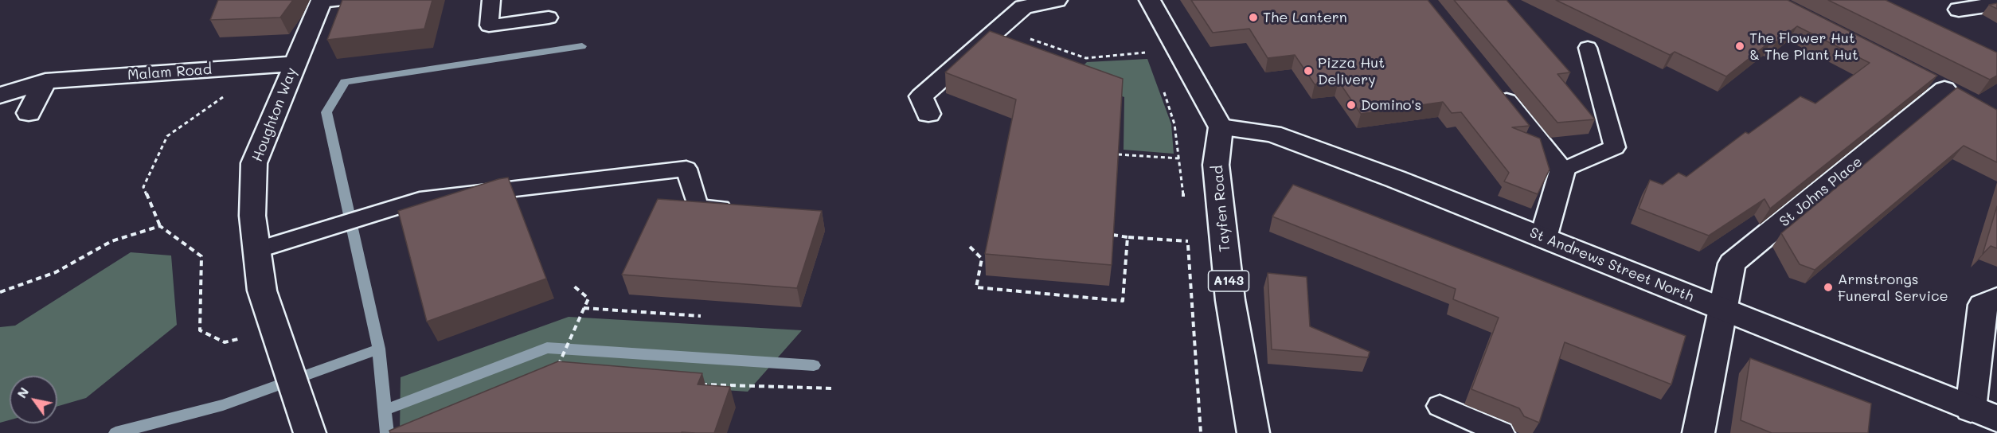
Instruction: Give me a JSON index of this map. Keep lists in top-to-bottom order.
{
  "streets": {
    "street": [
      "Malam Road",
      "Houghton Way",
      "St Johns Place",
      "Tayfen Road",
      "St Andrews Street North",
      "A143"
    ]
  },
  "crossings": [
    ["Malam Road", "Houghton Way"],
    ["St Johns Place", "St Andrews Street North"],
    ["Tayfen Road", "St Andrews Street North"]
  ],
  "places": [
    "The Lantern",
    "The Flower Hut & The Plant Hut",
    "Pizza Hut Delivery",
    "Domino's",
    "Armstrongs Funeral Service"
  ],
  "north": "top left"
}
